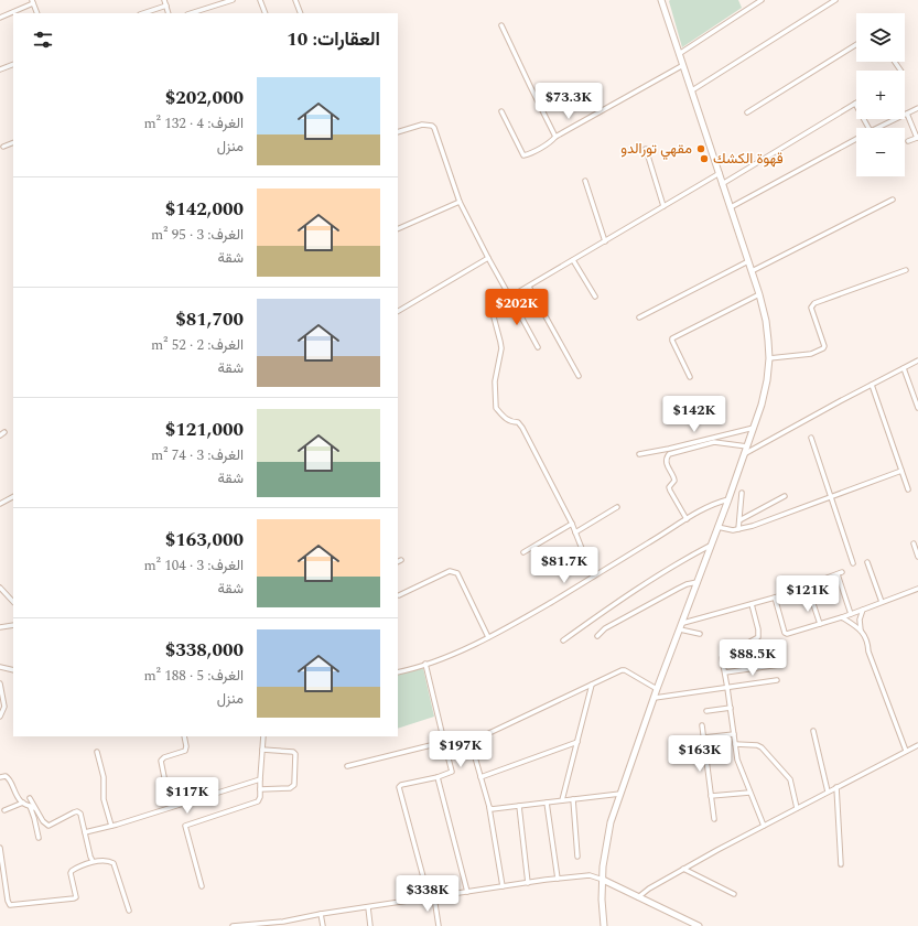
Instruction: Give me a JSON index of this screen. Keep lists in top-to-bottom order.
{
  "places": ["مقهي تورالدو", "قهوة الكشك"],
  "page": {
    "map_buttons": ["+", "−"],
    "heading": "العقارات: 10",
    "list": [
      {
        "name": "$202,000",
        "note": "الغرف: 4 · 132 m² · منزل"
      },
      {
        "name": "$142,000",
        "note": "الغرف: 3 · 95 m² · شقة"
      },
      {
        "name": "$81,700",
        "note": "الغرف: 2 · 52 m² · شقة"
      },
      {
        "name": "$121,000",
        "note": "الغرف: 3 · 74 m² · شقة"
      },
      {
        "name": "$163,000",
        "note": "الغرف: 3 · 104 m² · شقة"
      },
      {
        "name": "$338,000",
        "note": "الغرف: 5 · 188 m² · منزل"
      }
    ],
    "price": [
      "$73.3K",
      "$202K",
      "$142K",
      "$81.7K",
      "$121K",
      "$88.5K",
      "$197K",
      "$163K",
      "$117K",
      "$338K"
    ]
  }
}
